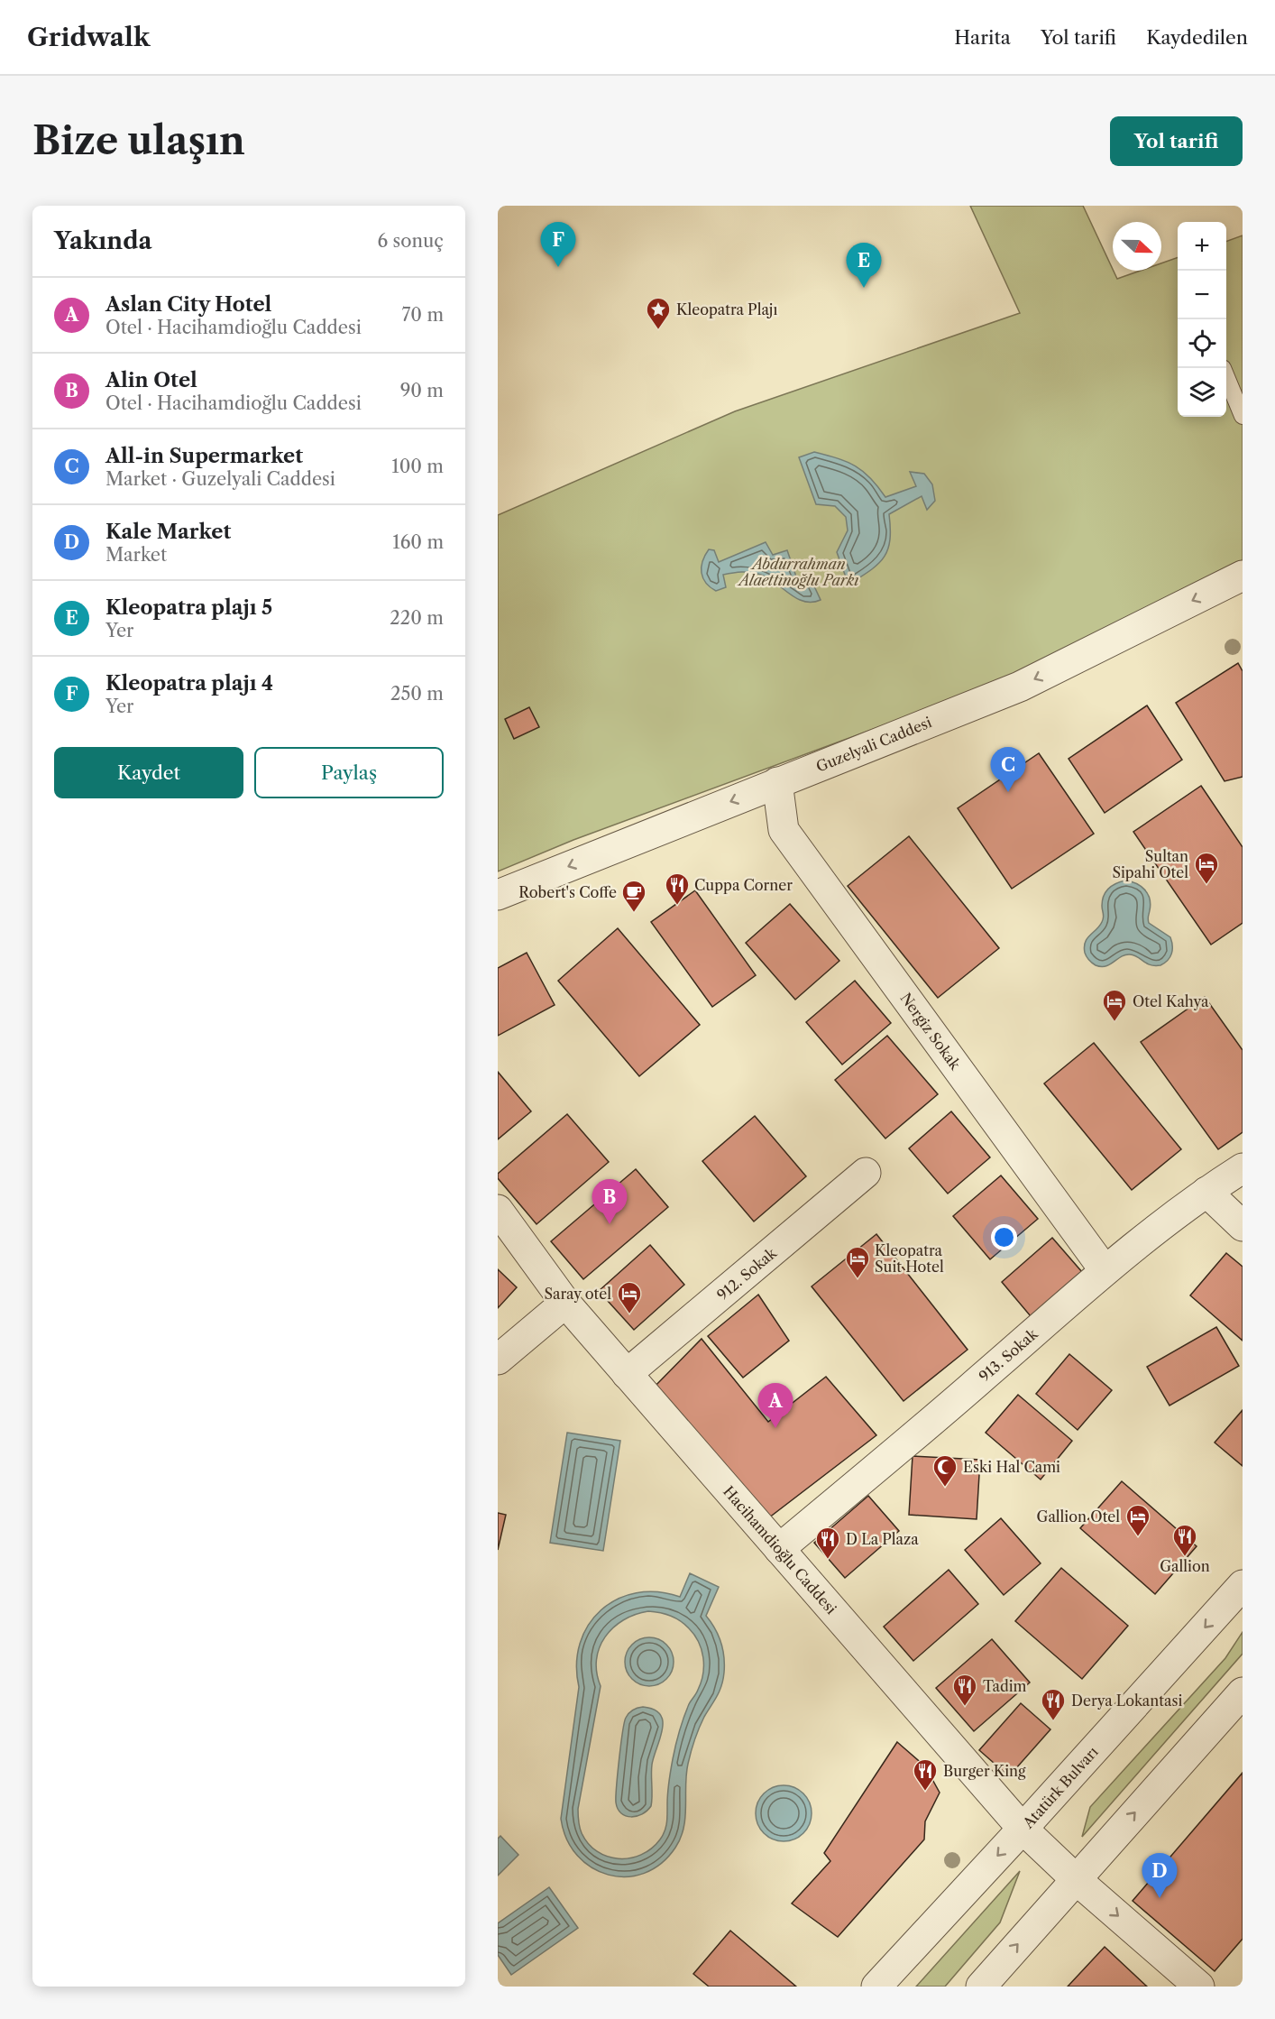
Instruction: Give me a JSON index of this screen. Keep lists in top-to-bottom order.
{
  "streets": {
    "street": [
      "Guzelyali Caddesi",
      "Nergiz Sokak",
      "912. Sokak",
      "913. Sokak",
      "Hacihamdioğlu Caddesi",
      "Atatürk Bulvarı"
    ]
  },
  "crossings": [
    ["Guzelyali Caddesi", "Nergiz Sokak"],
    ["Nergiz Sokak", "913. Sokak"],
    ["912. Sokak", "Hacihamdioğlu Caddesi"],
    ["913. Sokak", "Hacihamdioğlu Caddesi"],
    ["Hacihamdioğlu Caddesi", "Atatürk Bulvarı"]
  ],
  "one_way": ["Guzelyali Caddesi"],
  "parks": ["Abdurrahman Alaettinoğlu Parkı"],
  "places": {
    "place": ["Kleopatra Plajı"],
    "hotel": [
      "Sultan Sipahi Otel",
      "Otel Kahya",
      "Kleopatra Suit Hotel",
      "Saray otel",
      "Gallion Otel"
    ],
    "restaurant": [
      "Cuppa Corner",
      "Gallion",
      "D La Plaza",
      "Tadim",
      "Derya Lokantasi",
      "Burger King"
    ],
    "cafe": ["Robert's Coffe"],
    "mosque": ["Eski Hal Cami"]
  },
  "north": "right",
  "page": {
    "header": "Gridwalk",
    "nav": ["Harita", "Yol tarifi", "Kaydedilen"],
    "buttons": [
      "Yol tarifi",
      ["Kaydet", "Paylaş"]
    ],
    "title": "Bize ulaşın",
    "heading": ["Yakında", "6 sonuç"],
    "map_buttons": ["+", "−"],
    "pins": [
      "F",
      "E",
      "C",
      "B",
      "A",
      "D"
    ],
    "list": [
      {
        "mark": "A",
        "name": "Aslan City Hotel",
        "note": "Otel · Hacihamdioğlu Caddesi",
        "value": "70 m"
      },
      {
        "mark": "B",
        "name": "Alin Otel",
        "note": "Otel · Hacihamdioğlu Caddesi",
        "value": "90 m"
      },
      {
        "mark": "C",
        "name": "All-in Supermarket",
        "note": "Market · Guzelyali Caddesi",
        "value": "100 m"
      },
      {
        "mark": "D",
        "name": "Kale Market",
        "note": "Market",
        "value": "160 m"
      },
      {
        "mark": "E",
        "name": "Kleopatra plajı 5",
        "note": "Yer",
        "value": "220 m"
      },
      {
        "mark": "F",
        "name": "Kleopatra plajı 4",
        "note": "Yer",
        "value": "250 m"
      }
    ]
  }
}
